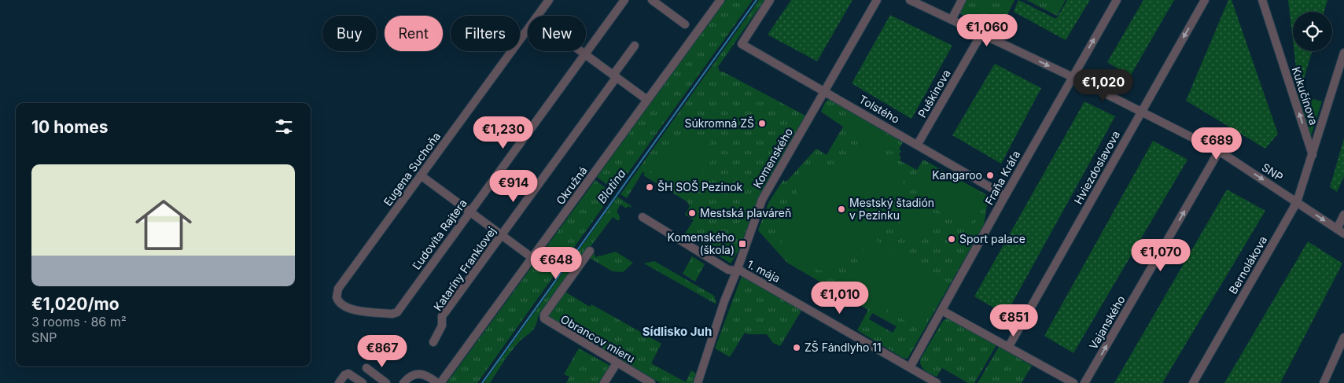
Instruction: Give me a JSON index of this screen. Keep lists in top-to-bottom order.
{
  "streets": {
    "street": [
      "Puškinova",
      "Kukučínova",
      "Tolstého",
      "Komenského",
      "Hviezdoslavova",
      "Eugena Suchoňa",
      "SNP",
      "Fraňa Kráľa",
      "Okružná",
      "Ľudovíta Rajtera",
      "Bernolákova",
      "Kataríny Franklovej",
      "1. mája",
      "Vajanského",
      "Obrancov mieru"
    ]
  },
  "crossings": [
    ["Puškinova", "Tolstého"],
    ["Puškinova", "SNP"],
    ["Kukučínova", "Bernolákova"],
    ["Tolstého", "Komenského"],
    ["Tolstého", "Fraňa Kráľa"],
    ["Komenského", "1. mája"],
    ["Hviezdoslavova", "SNP"],
    ["Eugena Suchoňa", "Ľudovíta Rajtera"],
    ["SNP", "Fraňa Kráľa"],
    ["SNP", "Bernolákova"],
    ["SNP", "Vajanského"],
    ["Fraňa Kráľa", "1. mája"]
  ],
  "one_way": ["Kukučínova", "SNP", "Vajanského"],
  "districts": ["Sídlisko Juh"],
  "water": ["Blatina"],
  "places": {
    "other": [
      "Súkromná ZŠ",
      "Kangaroo",
      "ŠH SOŠ Pezinok",
      "Mestský štadión v Pezinku",
      "Mestská plaváreň",
      "Sport palace",
      "ZŠ Fándlyho 11"
    ],
    "transit": ["Komenského (škola)"]
  },
  "page": {
    "price": [
      "€1,060",
      "€1,020",
      "€1,230",
      "€689",
      "€914",
      "€1,070",
      "€648",
      "€1,010",
      "€851",
      "€867"
    ],
    "chip": [
      "Buy",
      "Rent",
      "Filters",
      "New"
    ],
    "heading": "10 homes",
    "list": [
      {
        "name": "€1,020/mo",
        "note": "3 rooms · 86 m² · SNP"
      }
    ]
  }
}
